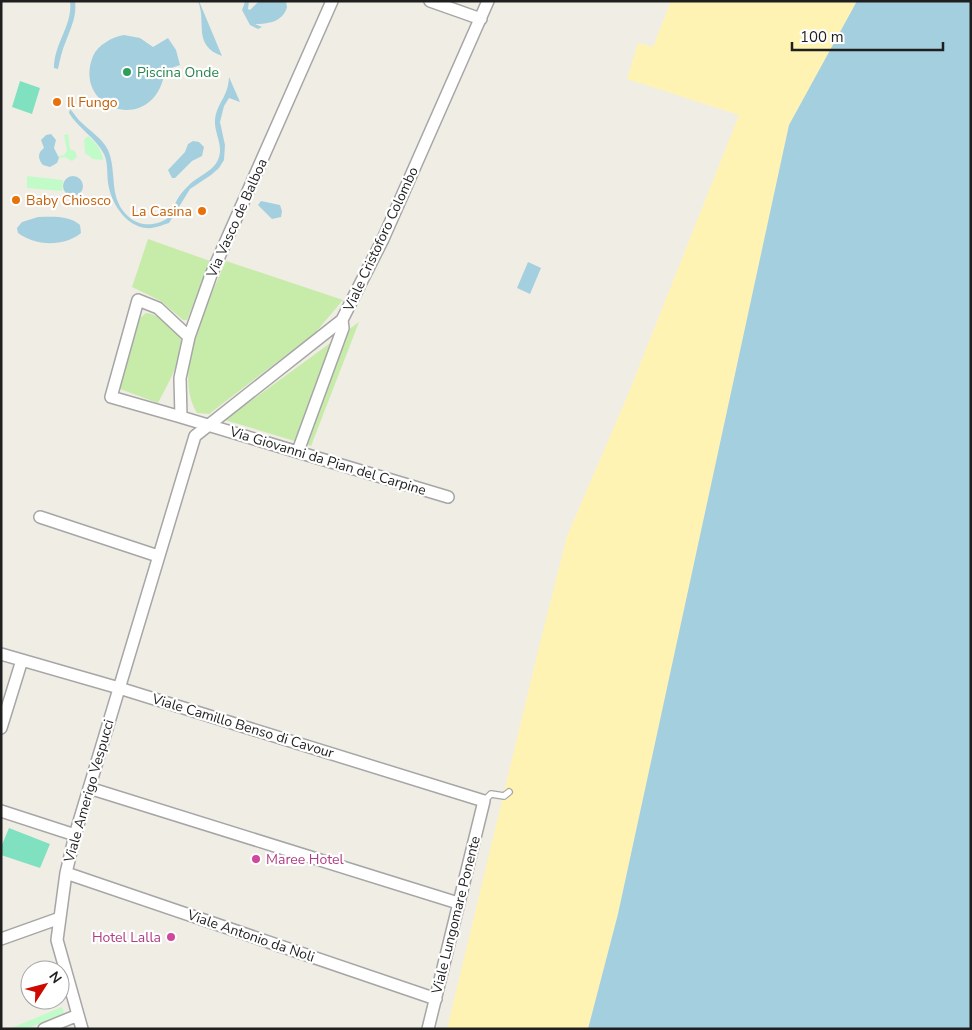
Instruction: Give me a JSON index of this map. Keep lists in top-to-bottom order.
{
  "streets": {
    "street": [
      "Via Vasco de Balboa",
      "Viale Cristoforo Colombo",
      "Via Giovanni da Pian del Carpine",
      "Viale Camillo Benso di Cavour",
      "Viale Amerigo Vespucci",
      "Viale Lungomare Ponente",
      "Viale Antonio da Noli"
    ]
  },
  "crossings": [
    ["Viale Cristoforo Colombo", "Via Giovanni da Pian del Carpine"],
    ["Viale Cristoforo Colombo", "Viale Amerigo Vespucci"],
    ["Via Giovanni da Pian del Carpine", "Viale Amerigo Vespucci"],
    ["Viale Camillo Benso di Cavour", "Viale Amerigo Vespucci"],
    ["Viale Camillo Benso di Cavour", "Viale Lungomare Ponente"],
    ["Viale Amerigo Vespucci", "Viale Antonio da Noli"],
    ["Viale Lungomare Ponente", "Viale Antonio da Noli"]
  ],
  "places": [
    "Piscina Onde",
    "Il Fungo",
    "Baby Chiosco",
    "La Casina",
    "Maree Hotel",
    "Hotel Lalla"
  ],
  "scale_bar": "100 m",
  "north": "top right"
}
